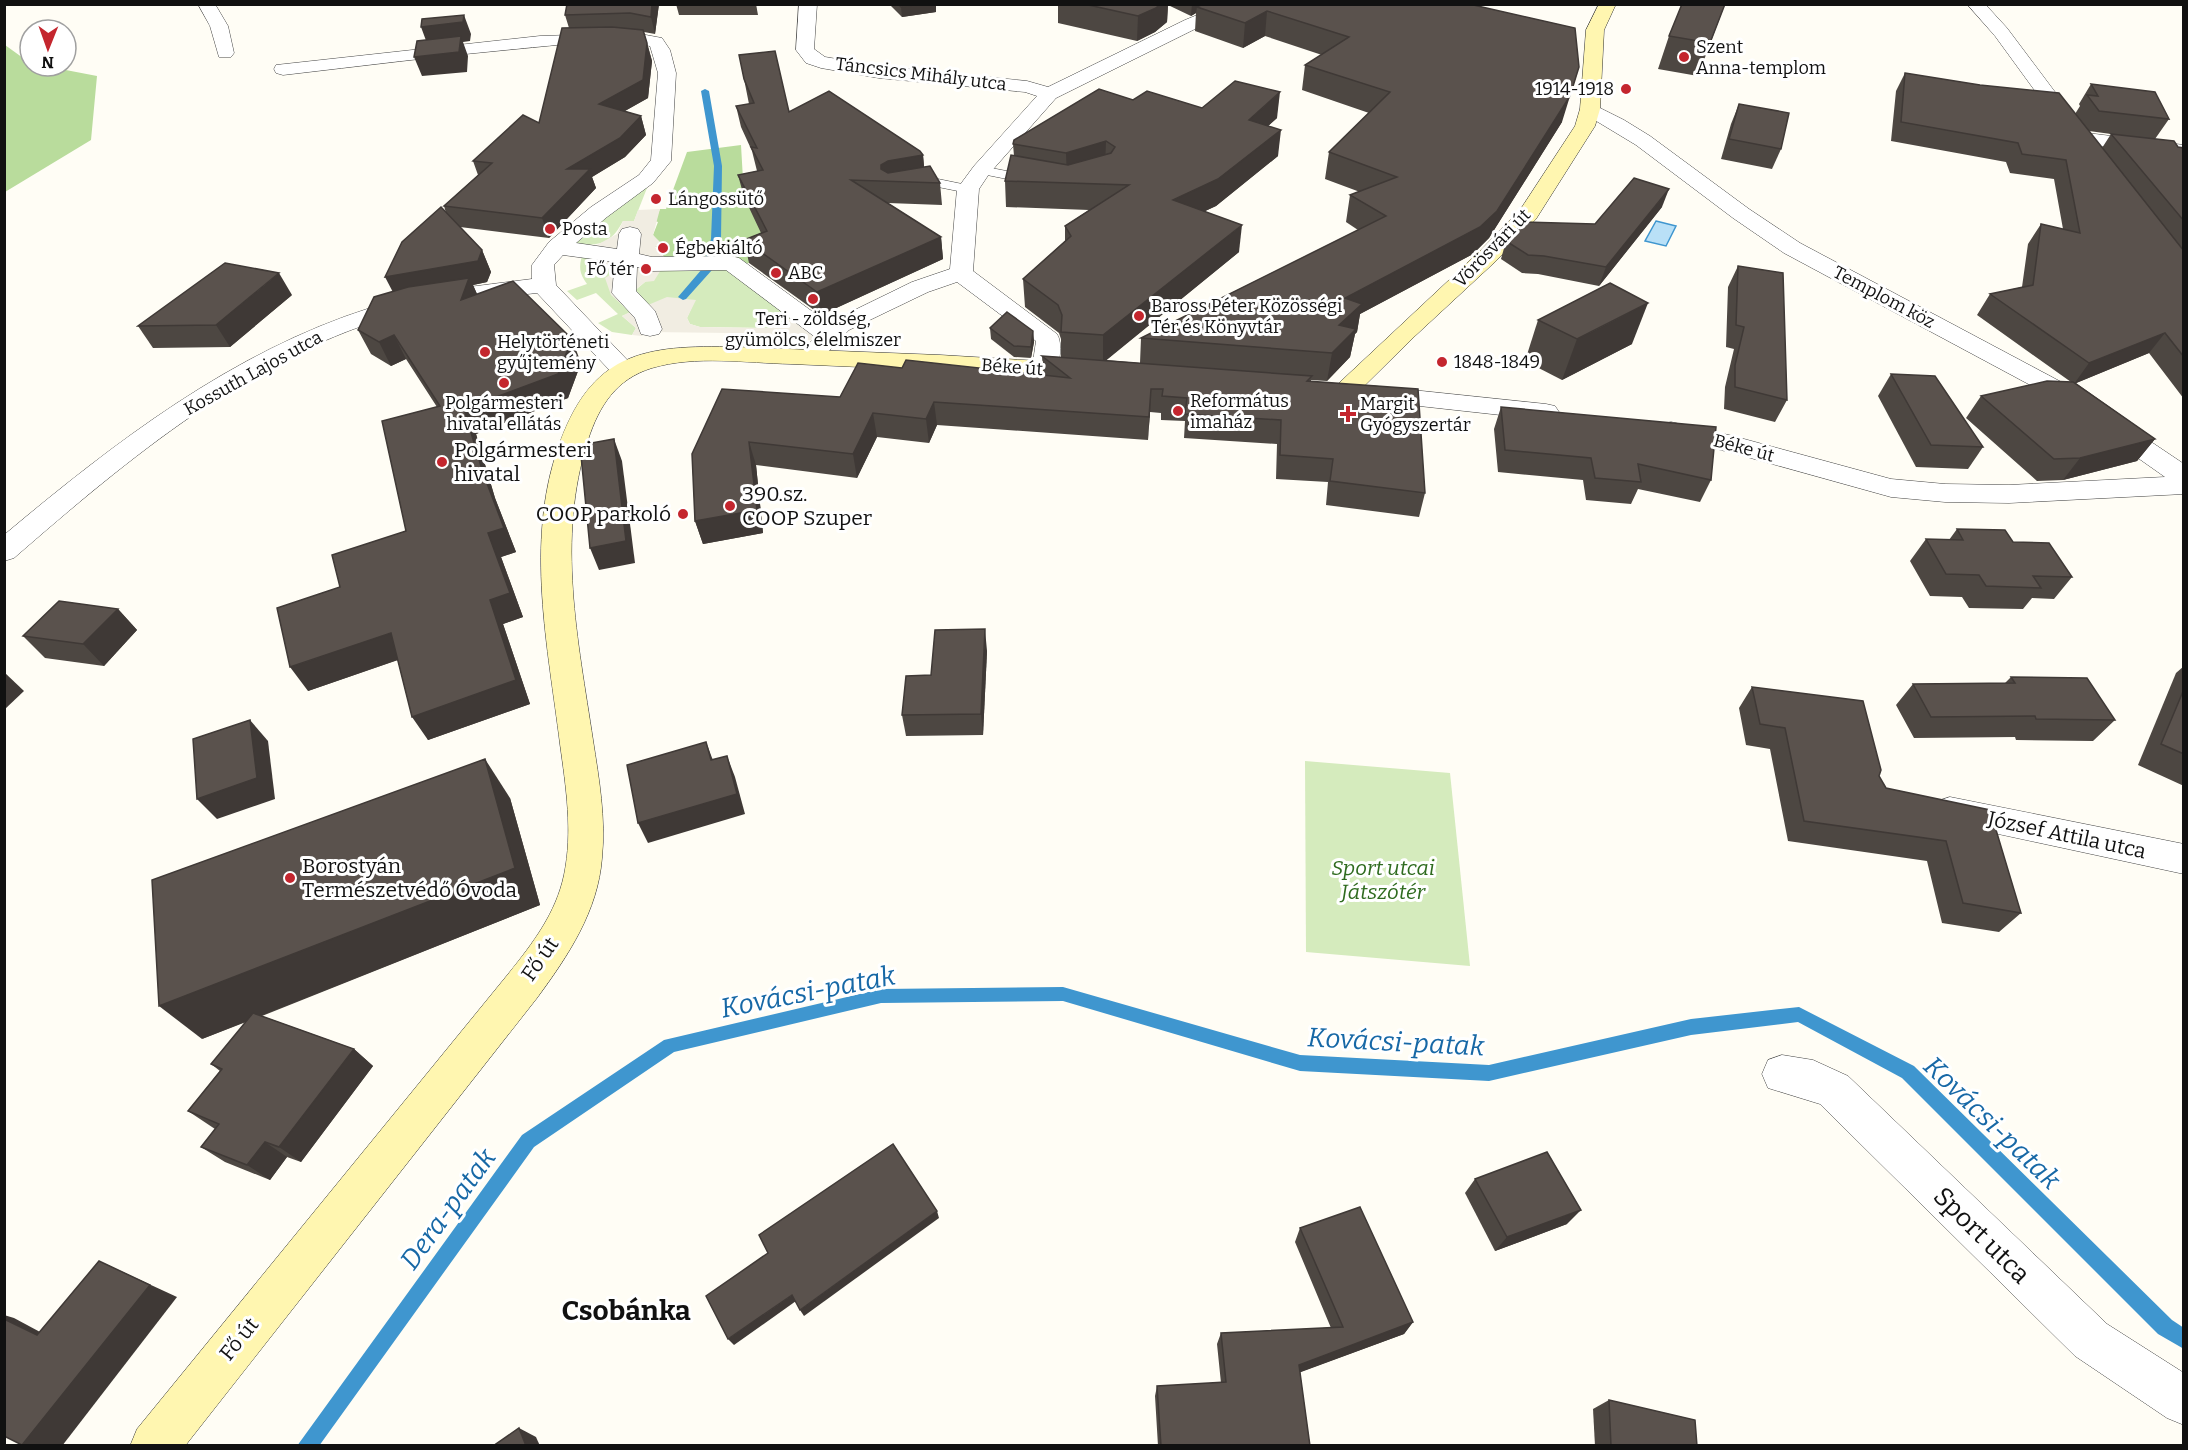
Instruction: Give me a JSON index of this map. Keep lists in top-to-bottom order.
{
  "streets": {
    "main road": ["Vörösvári út", "Béke út", "Fő út"],
    "street": [
      "Táncsics Mihály utca",
      "Templom köz",
      "Kossuth Lajos utca",
      "József Attila utca",
      "Sport utca"
    ]
  },
  "crossings": [
    ["Vörösvári út", "Templom köz"],
    ["Béke út", "Fő út"]
  ],
  "districts": ["Csobánka"],
  "water": ["Kovácsi-patak", "Dera-patak"],
  "parks": ["Sport utcai Játszótér"],
  "places": {
    "other": [
      "Szent Anna-templom",
      "1914-1918",
      "Lángossütő",
      "Posta",
      "Égbekiáltó",
      "Fő tér",
      "ABC",
      "Teri - zöldség, gyümölcs, élelmiszer",
      "Baross Péter Közösségi Tér és Könyvtár",
      "Helytörténeti gyűjtemény",
      "1848-1849",
      "Polgármesteri hivatal ellátás",
      "Református imaház",
      "Polgármesteri hivatal",
      "390.sz. COOP Szuper",
      "COOP parkoló",
      "Borostyán Természetvédő Óvoda"
    ],
    "health": ["Margit Gyógyszertár"]
  },
  "north": "bottom"
}
